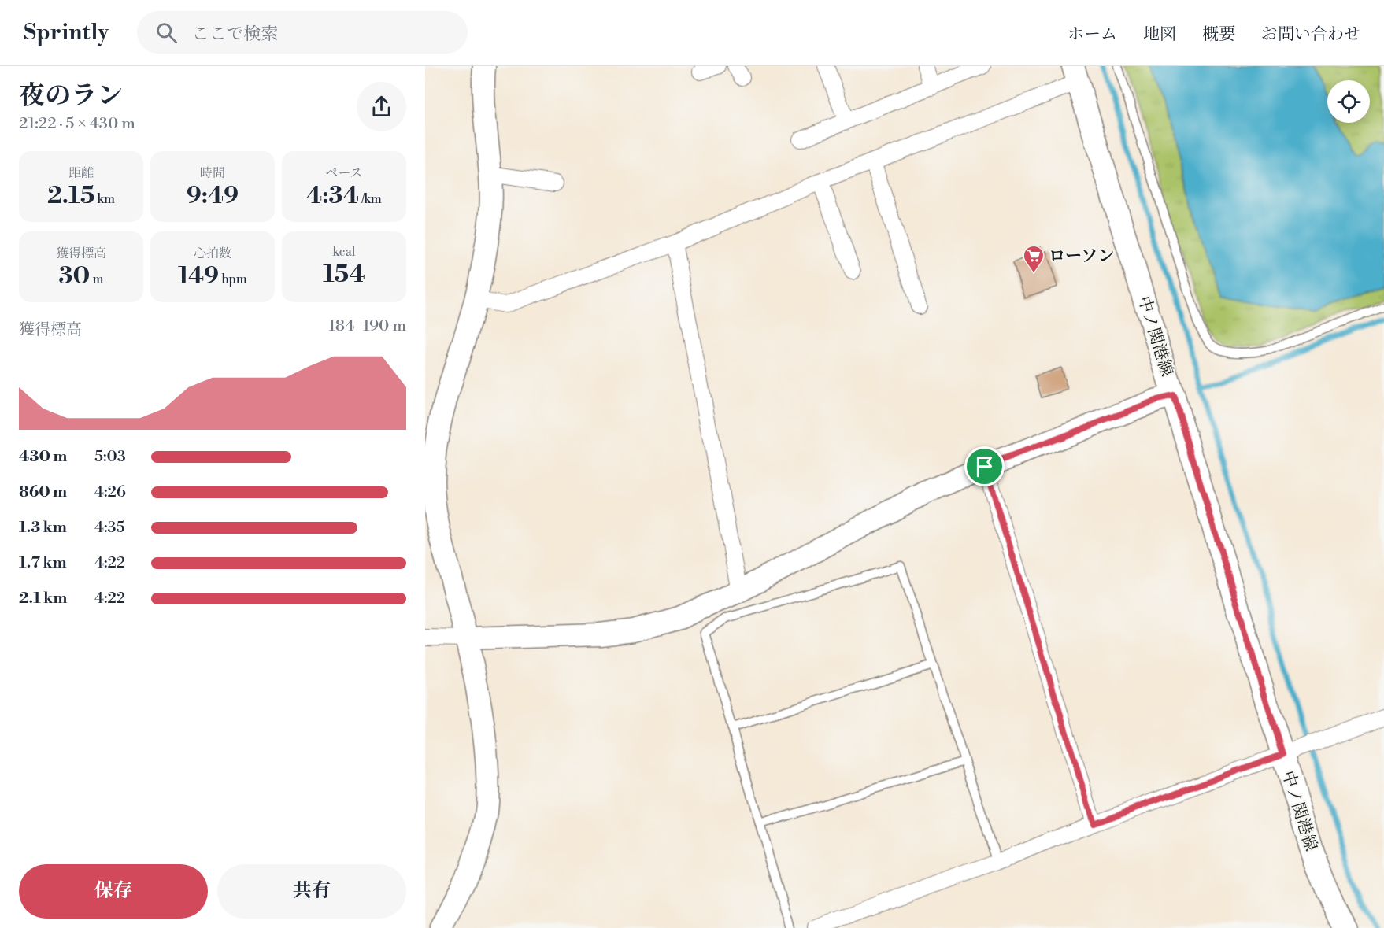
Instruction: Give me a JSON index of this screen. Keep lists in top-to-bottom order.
{
  "streets": {
    "street": ["中ノ関港線"]
  },
  "places": {
    "supermarket": ["ローソン"]
  },
  "page": {
    "header": "Sprintly",
    "search": "ここで検索",
    "nav": [
      "ホーム",
      "地図",
      "概要",
      "お問い合わせ"
    ],
    "heading": ["夜のラン", "21:22 · 5 × 430 m"],
    "stats": [
      ["距離", "2.15 km"],
      ["時間", "9:49"],
      ["ペース", "4:34 /km"],
      ["獲得標高", "30 m"],
      ["心拍数", "149 bpm"],
      ["kcal", "154"]
    ],
    "chart": ["獲得標高", "184–190 m"],
    "list": [
      {
        "name": "430 m",
        "note": "5:03"
      },
      {
        "name": "860 m",
        "note": "4:26"
      },
      {
        "name": "1.3 km",
        "note": "4:35"
      },
      {
        "name": "1.7 km",
        "note": "4:22"
      },
      {
        "name": "2.1 km",
        "note": "4:22"
      }
    ],
    "buttons": ["保存", "共有"]
  }
}
